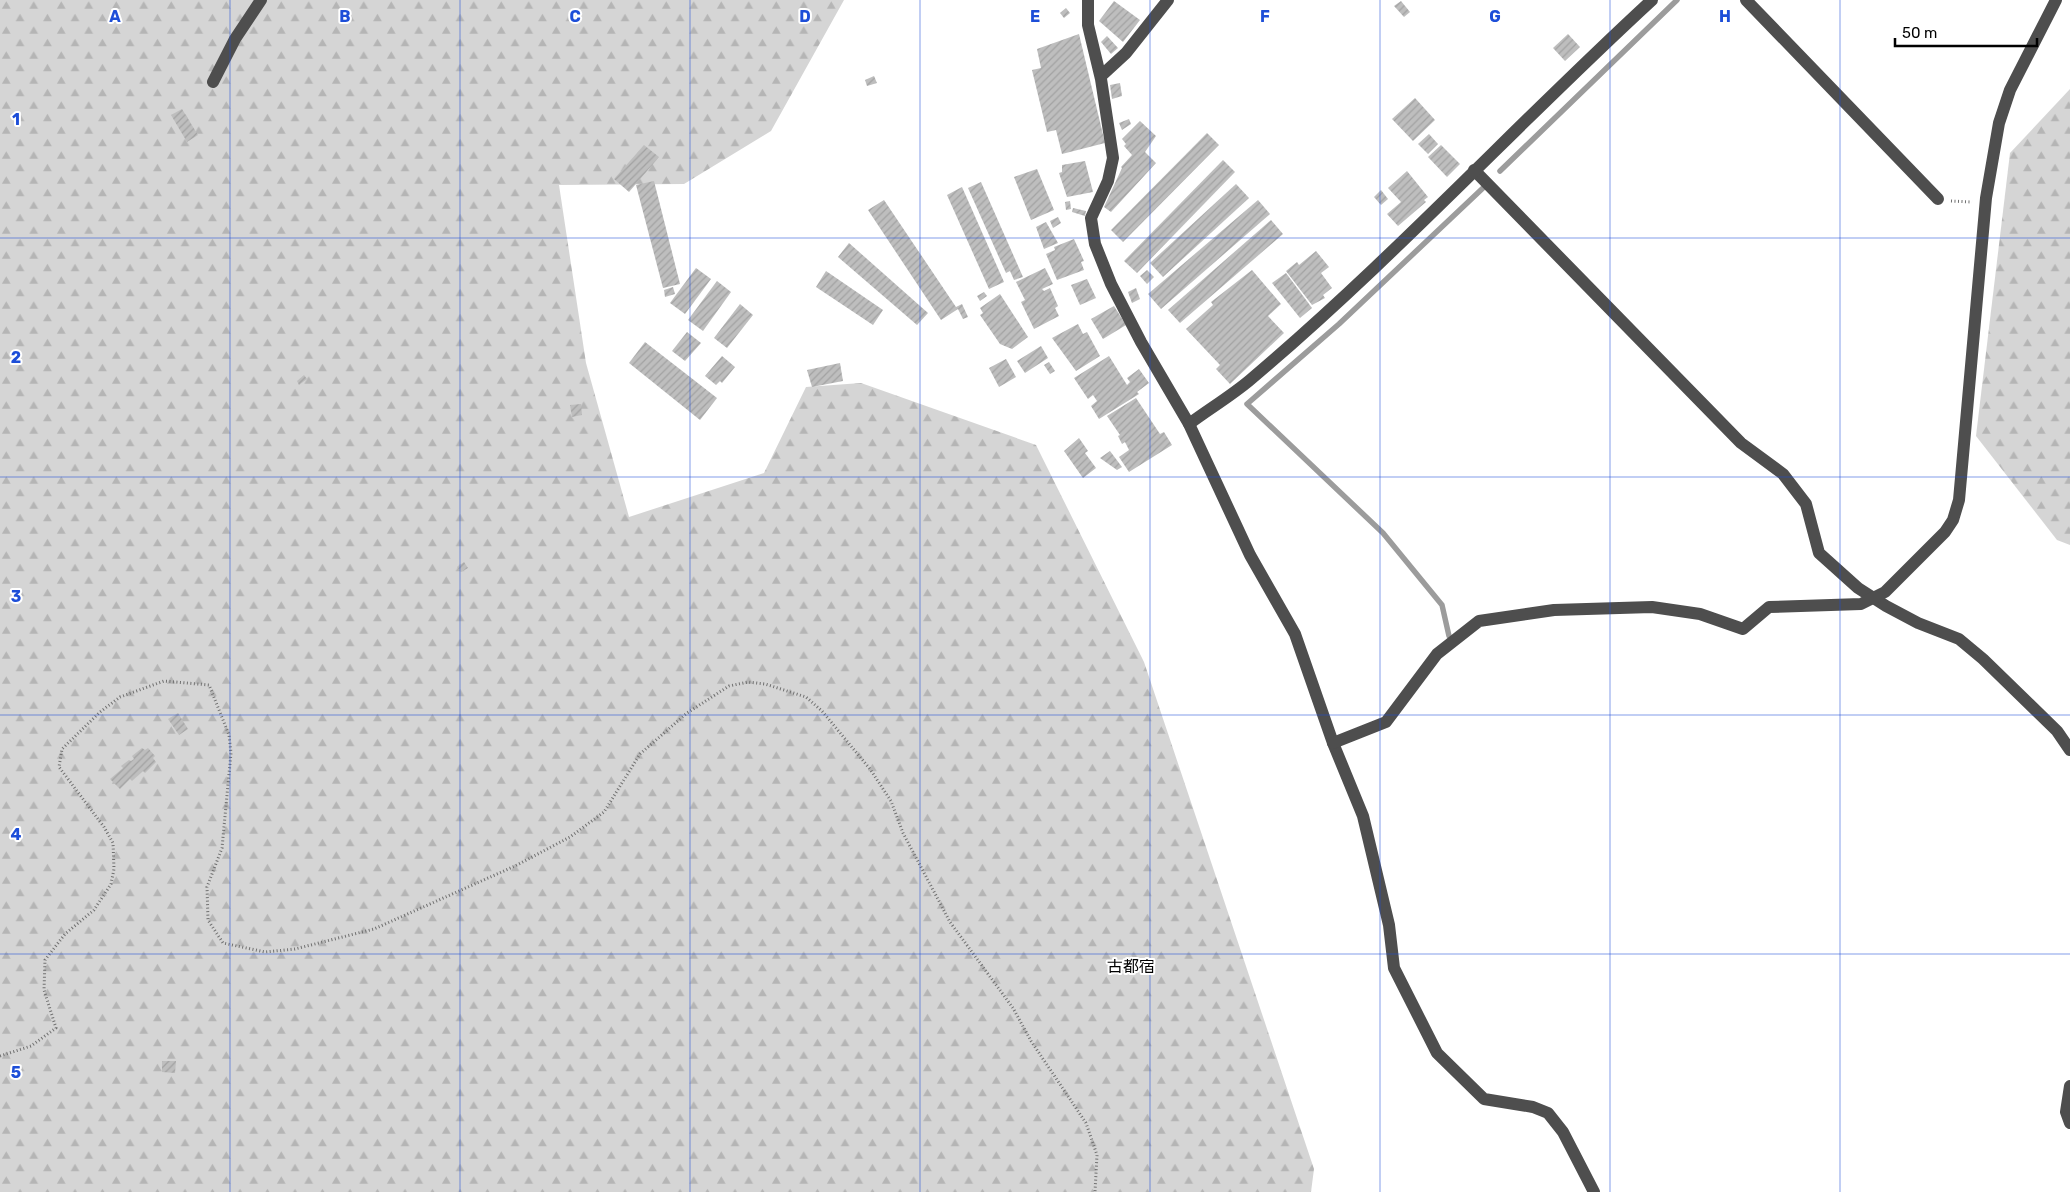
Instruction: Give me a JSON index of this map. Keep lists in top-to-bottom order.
{
  "districts": ["古都宿"],
  "scale_bar": "50 m",
  "grid": {
    "columns": [
      "A",
      "B",
      "C",
      "D",
      "E",
      "F",
      "G",
      "H"
    ],
    "rows": [
      "1",
      "2",
      "3",
      "4",
      "5"
    ]
  }
}
